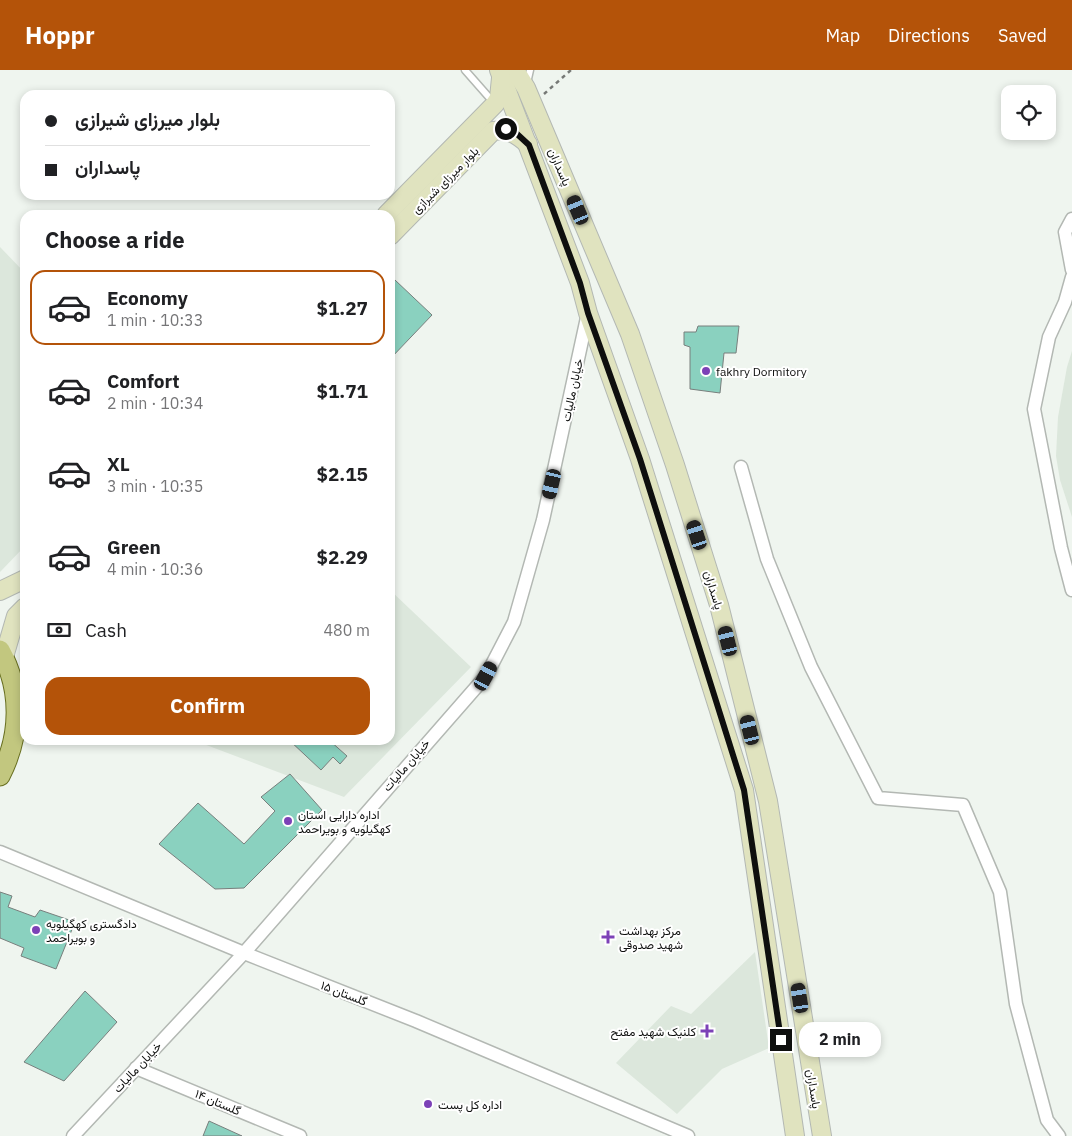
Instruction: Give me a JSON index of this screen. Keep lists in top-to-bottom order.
{
  "streets": {
    "main road": ["پاسداران", "بلوار میرزای شیرازی"],
    "street": ["خیابان مالیات", "گلستان ۱۵", "گلستان ۱۴"]
  },
  "crossings": [
    ["پاسداران", "بلوار میرزای شیرازی"],
    ["پاسداران", "خیابان مالیات"],
    ["خیابان مالیات", "گلستان ۱۵"],
    ["خیابان مالیات", "گلستان ۱۴"]
  ],
  "places": {
    "other": [
      "fakhry Dormitory",
      "اداره دارایی استان کهگیلویه و بویراحمد",
      "دادگستری کهگیلویه و بویراحمد",
      "اداره کل پست"
    ],
    "health": ["مرکز بهداشت شهید صدوقی", "کلنیک شهید مفتح"]
  },
  "page": {
    "header": "Hoppr",
    "nav": ["Map", "Directions", "Saved"],
    "banner": ["بلوار میرزای شیرازی", "پاسداران"],
    "heading": "Choose a ride",
    "list": [
      {
        "name": "Economy",
        "note": "1 min · 10:33",
        "value": "$1.27"
      },
      {
        "name": "Comfort",
        "note": "2 min · 10:34",
        "value": "$1.71"
      },
      {
        "name": "XL",
        "note": "3 min · 10:35",
        "value": "$2.15"
      },
      {
        "name": "Green",
        "note": "4 min · 10:36",
        "value": "$2.29"
      }
    ],
    "pay": ["Cash", "480 m"],
    "buttons": "Confirm",
    "bubble": "2 min"
  }
}
